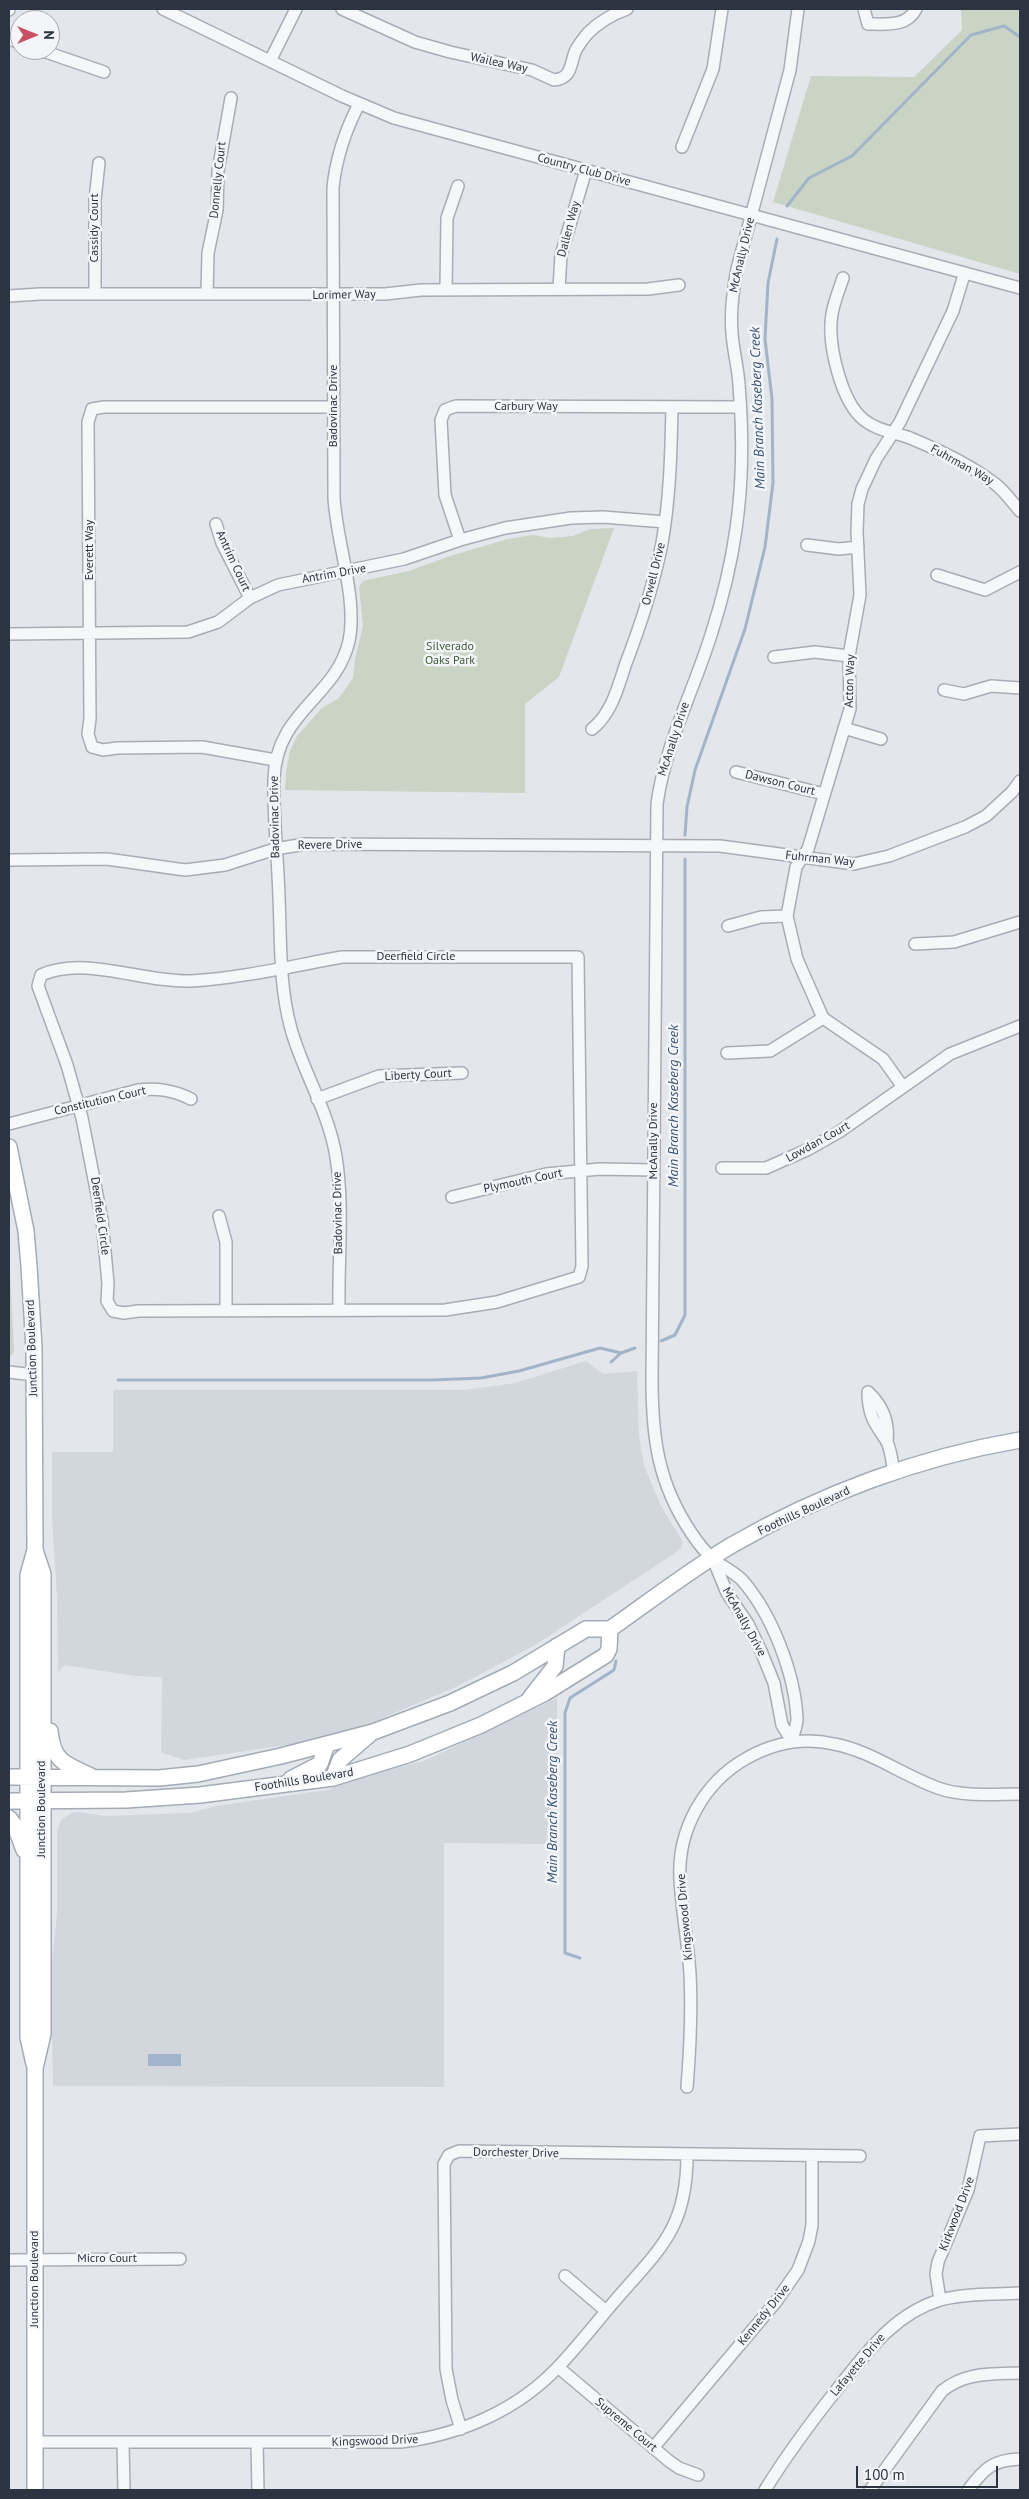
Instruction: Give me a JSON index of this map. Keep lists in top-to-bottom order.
{
  "streets": {
    "main road": ["Junction Boulevard", "Foothills Boulevard"],
    "street": [
      "Wailea Way",
      "Country Club Drive",
      "Donnelly Court",
      "Cassidy Court",
      "Dallen Way",
      "McAnally Drive",
      "Lorimer Way",
      "Badovinac Drive",
      "Carbury Way",
      "Fuhrman Way",
      "Everett Way",
      "Antrim Court",
      "Antrim Drive",
      "Orwell Drive",
      "Acton Way",
      "Dawson Court",
      "Revere Drive",
      "Deerfield Circle",
      "Liberty Court",
      "Constitution Court",
      "Lowdan Court",
      "Plymouth Court",
      "Kingswood Drive",
      "Dorchester Drive",
      "Kirkwood Drive",
      "Micro Court",
      "Kennedy Drive",
      "Lafayette Drive",
      "Supreme Court"
    ]
  },
  "crossings": [
    ["Country Club Drive", "Dallen Way"],
    ["Country Club Drive", "McAnally Drive"],
    ["Country Club Drive", "Badovinac Drive"],
    ["Country Club Drive", "Acton Way"],
    ["Donnelly Court", "Lorimer Way"],
    ["Cassidy Court", "Lorimer Way"],
    ["Dallen Way", "Lorimer Way"],
    ["McAnally Drive", "Carbury Way"],
    ["McAnally Drive", "Fuhrman Way"],
    ["McAnally Drive", "Revere Drive"],
    ["McAnally Drive", "Plymouth Court"],
    ["McAnally Drive", "Foothills Boulevard"],
    ["McAnally Drive", "Kingswood Drive"],
    ["Lorimer Way", "Badovinac Drive"],
    ["Badovinac Drive", "Everett Way"],
    ["Badovinac Drive", "Antrim Drive"],
    ["Badovinac Drive", "Revere Drive"],
    ["Badovinac Drive", "Deerfield Circle"],
    ["Badovinac Drive", "Liberty Court"],
    ["Carbury Way", "Antrim Drive"],
    ["Carbury Way", "Orwell Drive"],
    ["Fuhrman Way", "Acton Way"],
    ["Fuhrman Way", "Revere Drive"],
    ["Everett Way", "Antrim Drive"],
    ["Antrim Court", "Antrim Drive"],
    ["Antrim Drive", "Orwell Drive"],
    ["Acton Way", "Dawson Court"],
    ["Deerfield Circle", "Constitution Court"],
    ["Deerfield Circle", "Plymouth Court"],
    ["Junction Boulevard", "Foothills Boulevard"],
    ["Junction Boulevard", "Kingswood Drive"],
    ["Junction Boulevard", "Micro Court"],
    ["Kingswood Drive", "Dorchester Drive"],
    ["Kingswood Drive", "Supreme Court"],
    ["Dorchester Drive", "Kennedy Drive"],
    ["Kirkwood Drive", "Lafayette Drive"],
    ["Kennedy Drive", "Supreme Court"]
  ],
  "water": ["Main Branch Kaseberg Creek"],
  "parks": ["Silverado Oaks Park"],
  "scale_bar": "100 m",
  "north": "right"
}
